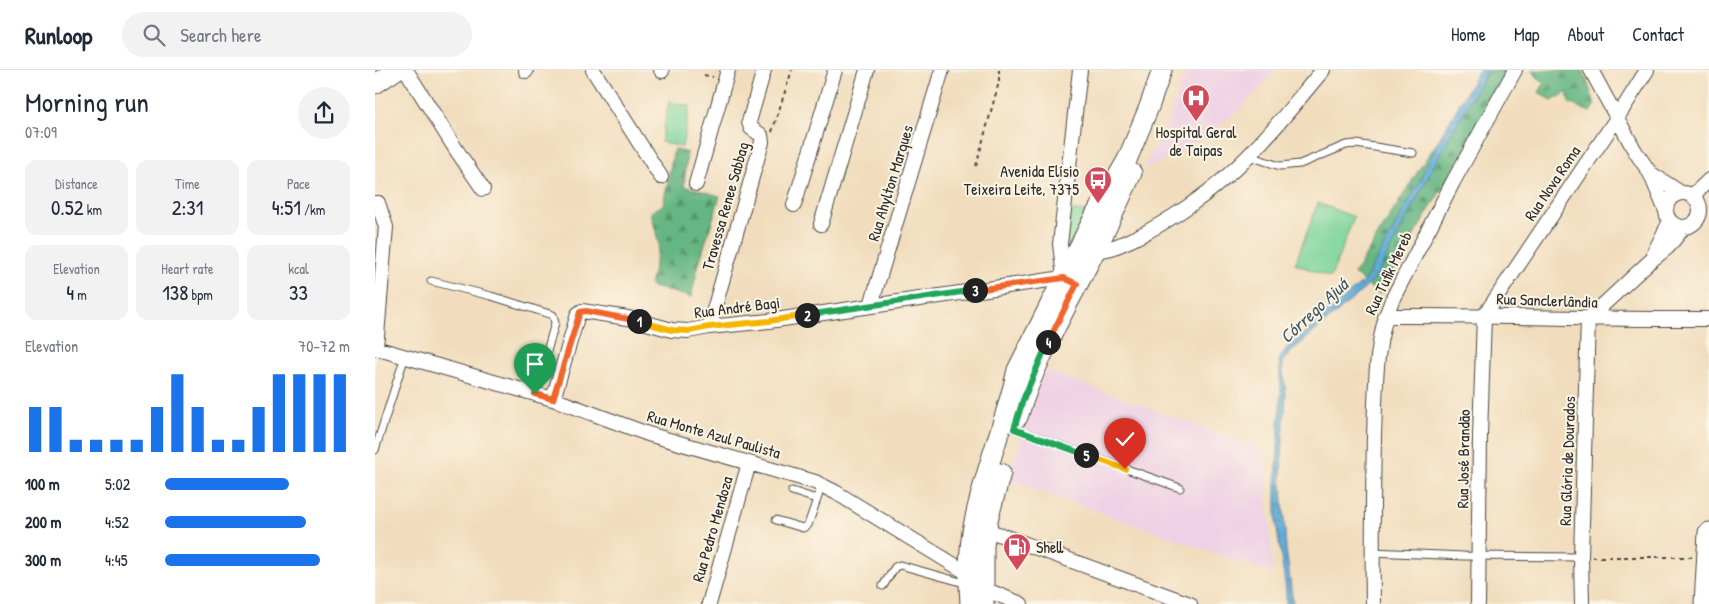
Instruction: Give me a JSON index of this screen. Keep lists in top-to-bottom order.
{
  "streets": {
    "street": [
      "Rua Ahylton Marques",
      "Rua Nova Roma",
      "Travessa Renee Sabbag",
      "Rua Tufik Mereb",
      "Rua Sanclerlândia",
      "Rua André Bagi",
      "Rua Monte Azul Paulista",
      "Rua José Brandão",
      "Rua Glória de Dourados",
      "Rua Pedro Mendoza"
    ]
  },
  "crossings": [
    ["Rua Ahylton Marques", "Rua André Bagi"],
    ["Rua Nova Roma", "Rua Sanclerlândia"],
    ["Rua Nova Roma", "Rua José Brandão"],
    ["Travessa Renee Sabbag", "Rua André Bagi"],
    ["Rua Tufik Mereb", "Rua Sanclerlândia"],
    ["Rua Sanclerlândia", "Rua José Brandão"],
    ["Rua Sanclerlândia", "Rua Glória de Dourados"],
    ["Rua André Bagi", "Rua Monte Azul Paulista"],
    ["Rua Monte Azul Paulista", "Rua Pedro Mendoza"]
  ],
  "water": ["Córrego Ajuá"],
  "places": {
    "hospital": ["Hospital Geral de Taipas"],
    "bus stop": ["Avenida Elísio Teixeira Leite, 7375"],
    "fuel station": ["Shell"]
  },
  "page": {
    "header": "Runloop",
    "search": "Search here",
    "nav": [
      "Home",
      "Map",
      "About",
      "Contact"
    ],
    "heading": ["Morning run", "07:09"],
    "stats": [
      ["Distance", "0.52 km"],
      ["Time", "2:31"],
      ["Pace", "4:51 /km"],
      ["Elevation", "4 m"],
      ["Heart rate", "138 bpm"],
      ["kcal", "33"]
    ],
    "pins": [
      "3",
      "2",
      "1",
      "4",
      "5"
    ],
    "chart": ["Elevation", "70–72 m"],
    "list": [
      {
        "name": "100 m",
        "note": "5:02"
      },
      {
        "name": "200 m",
        "note": "4:52"
      },
      {
        "name": "300 m",
        "note": "4:45"
      }
    ]
  }
}
